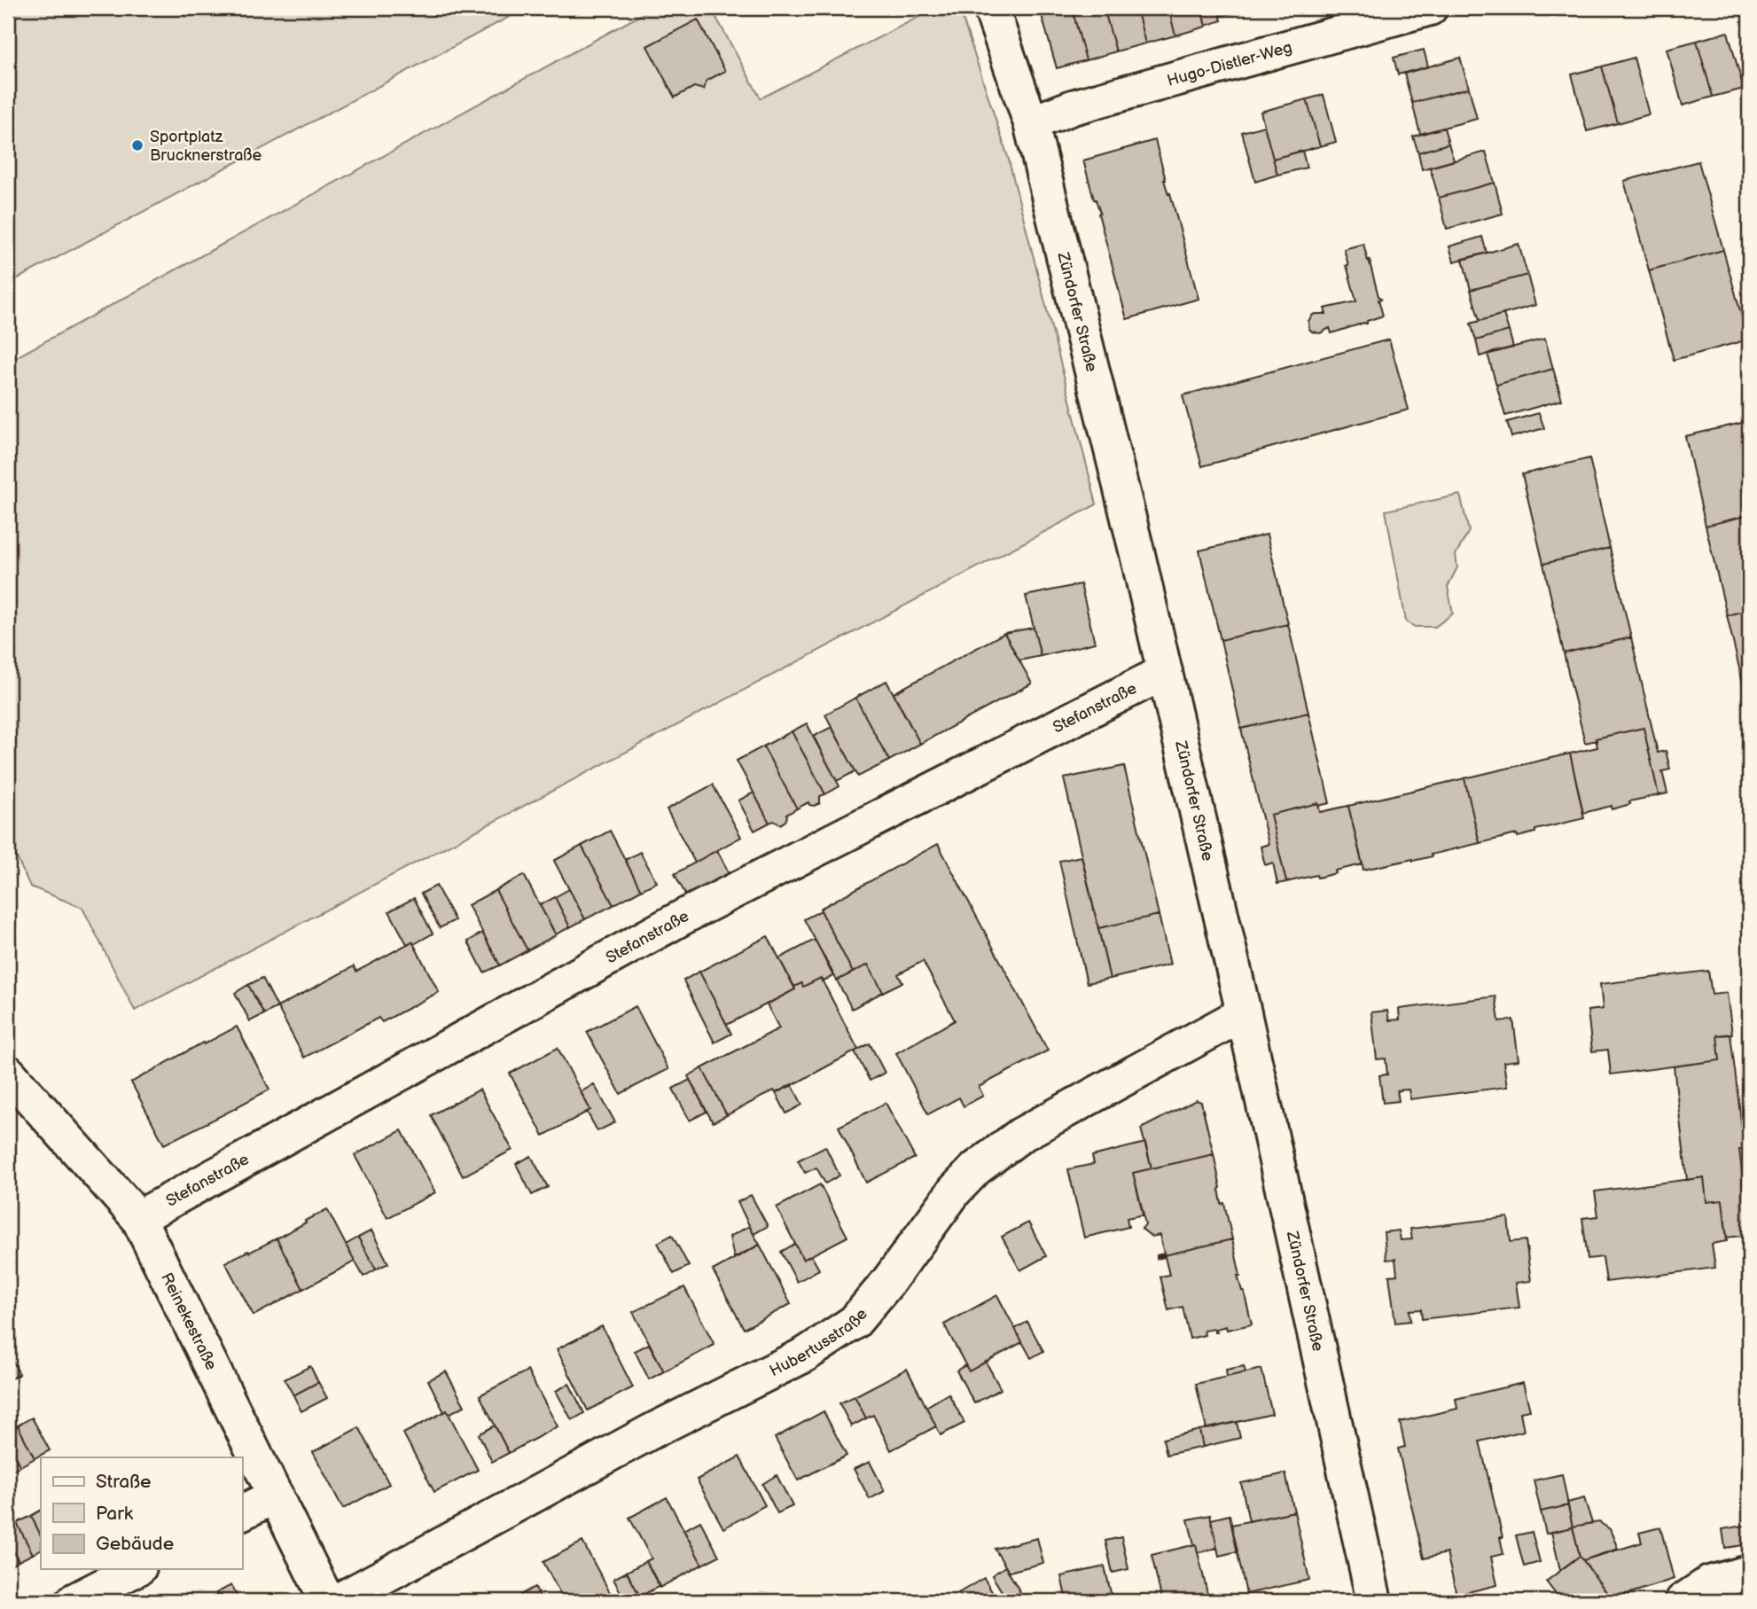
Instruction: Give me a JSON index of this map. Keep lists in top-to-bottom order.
{
  "streets": {
    "street": [
      "Hugo-Distler-Weg",
      "Zündorfer Straße",
      "Stefanstraße",
      "Reinekestraße",
      "Hubertusstraße"
    ]
  },
  "crossings": [
    ["Hugo-Distler-Weg", "Zündorfer Straße"],
    ["Zündorfer Straße", "Stefanstraße"],
    ["Zündorfer Straße", "Hubertusstraße"],
    ["Stefanstraße", "Reinekestraße"]
  ],
  "places": ["Sportplatz Brucknerstraße"],
  "legend": ["Straße", "Park", "Gebäude"]
}
